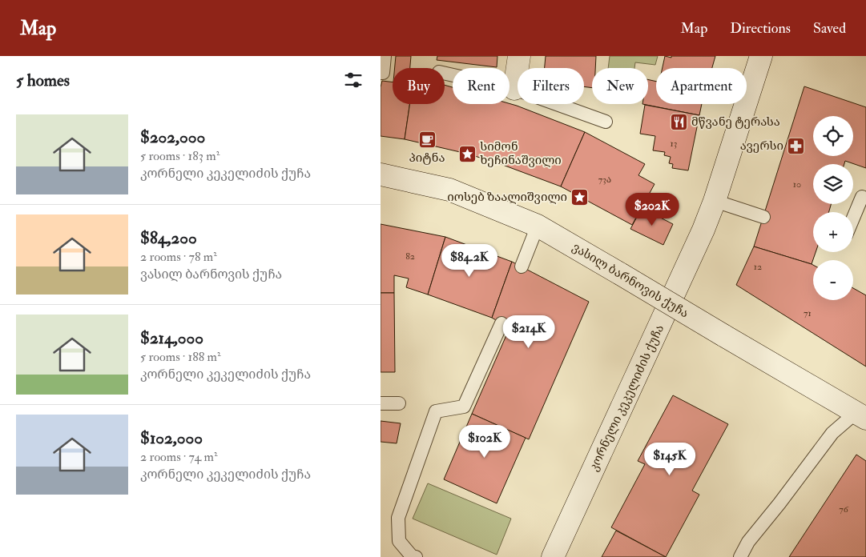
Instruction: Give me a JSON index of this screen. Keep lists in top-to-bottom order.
{
  "streets": {
    "street": ["ვასილ ბარნოვის ქუჩა", "კორნელი კეკელიძის ქუჩა"]
  },
  "places": {
    "restaurant": ["მწვანე ტერასა"],
    "cafe": ["პიტნა"],
    "pharmacy": ["ავერსი"],
    "place": ["სიმონ ხეჩინაშვილი", "იოსებ ზაალიშვილი"]
  },
  "house_numbers": [
    "13",
    "73ა",
    "10",
    "82",
    "12",
    "71",
    "76"
  ],
  "page": {
    "header": "Map",
    "nav": ["Map", "Directions", "Saved"],
    "heading": "5 homes",
    "chip": [
      "Buy",
      "Rent",
      "Filters",
      "New",
      "Apartment"
    ],
    "list": [
      {
        "name": "$202,000",
        "note": "5 rooms · 183 m² · კორნელი კეკელიძის ქუჩა"
      },
      {
        "name": "$84,200",
        "note": "2 rooms · 78 m² · ვასილ ბარნოვის ქუჩა"
      },
      {
        "name": "$214,000",
        "note": "5 rooms · 188 m² · კორნელი კეკელიძის ქუჩა"
      },
      {
        "name": "$102,000",
        "note": "2 rooms · 74 m² · კორნელი კეკელიძის ქუჩა"
      }
    ],
    "map_buttons": ["+", "−"],
    "price": [
      "$202K",
      "$84.2K",
      "$214K",
      "$102K",
      "$145K"
    ]
  }
}
